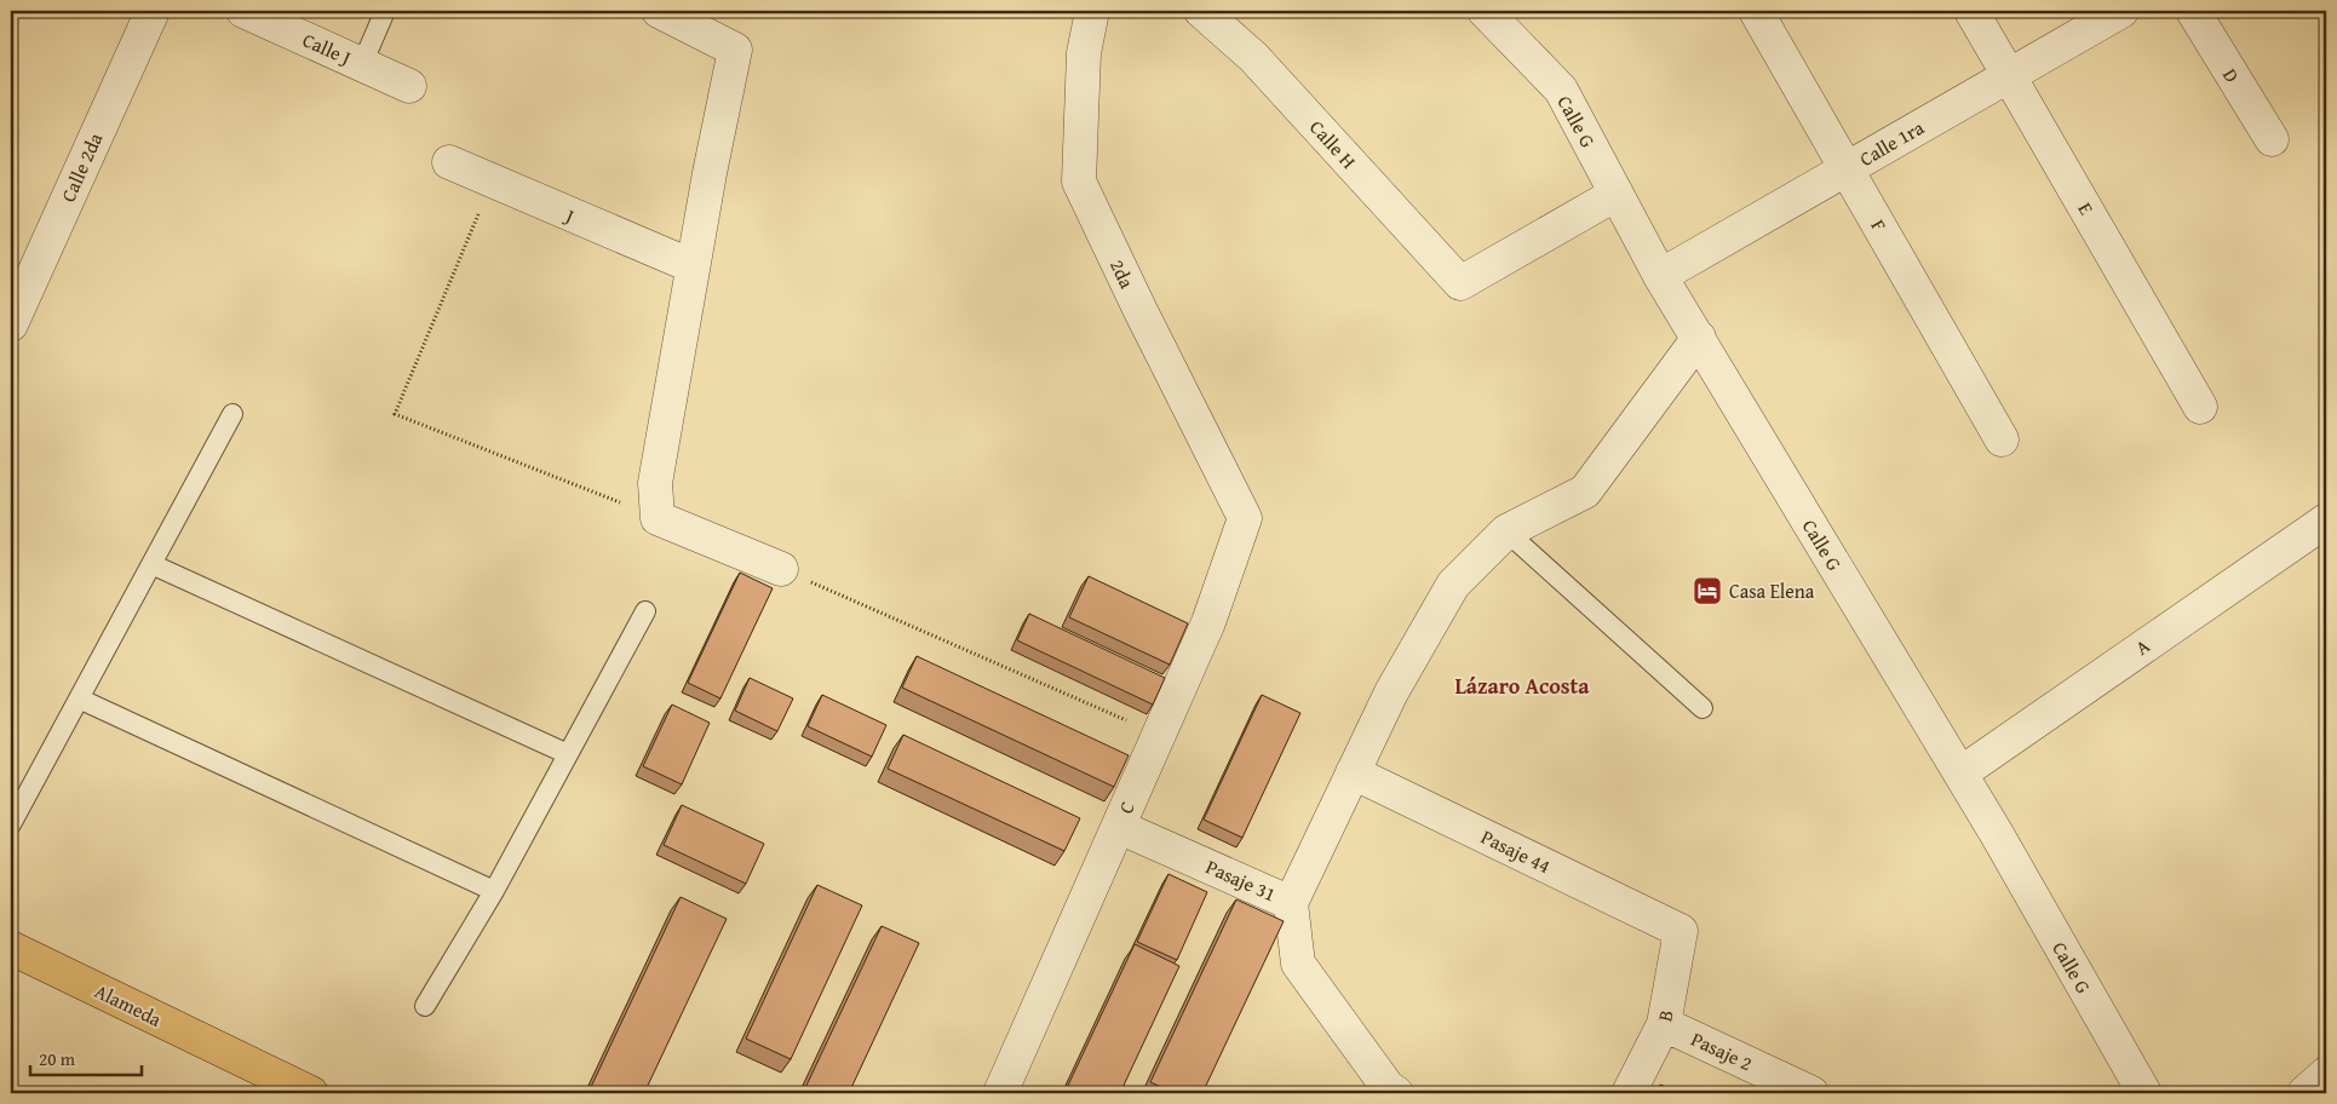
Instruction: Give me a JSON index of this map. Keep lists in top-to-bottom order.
{
  "streets": {
    "main road": ["Alameda"],
    "street": [
      "Calle J",
      "D",
      "Calle G",
      "Calle 1ra",
      "Calle H",
      "Calle 2da",
      "E",
      "J",
      "F",
      "2da",
      "A",
      "C",
      "Pasaje 44",
      "Pasaje 31",
      "B",
      "Pasaje 2"
    ]
  },
  "crossings": [
    ["Calle G", "Calle 1ra"],
    ["Calle G", "Calle H"],
    ["Calle G", "A"],
    ["Calle 1ra", "E"],
    ["Calle 1ra", "F"],
    ["2da", "C"],
    ["C", "Pasaje 31"],
    ["Pasaje 44", "B"],
    ["B", "Pasaje 2"]
  ],
  "districts": ["Lázaro Acosta"],
  "places": {
    "hotel": ["Casa Elena"]
  },
  "scale_bar": "20 m"
}
